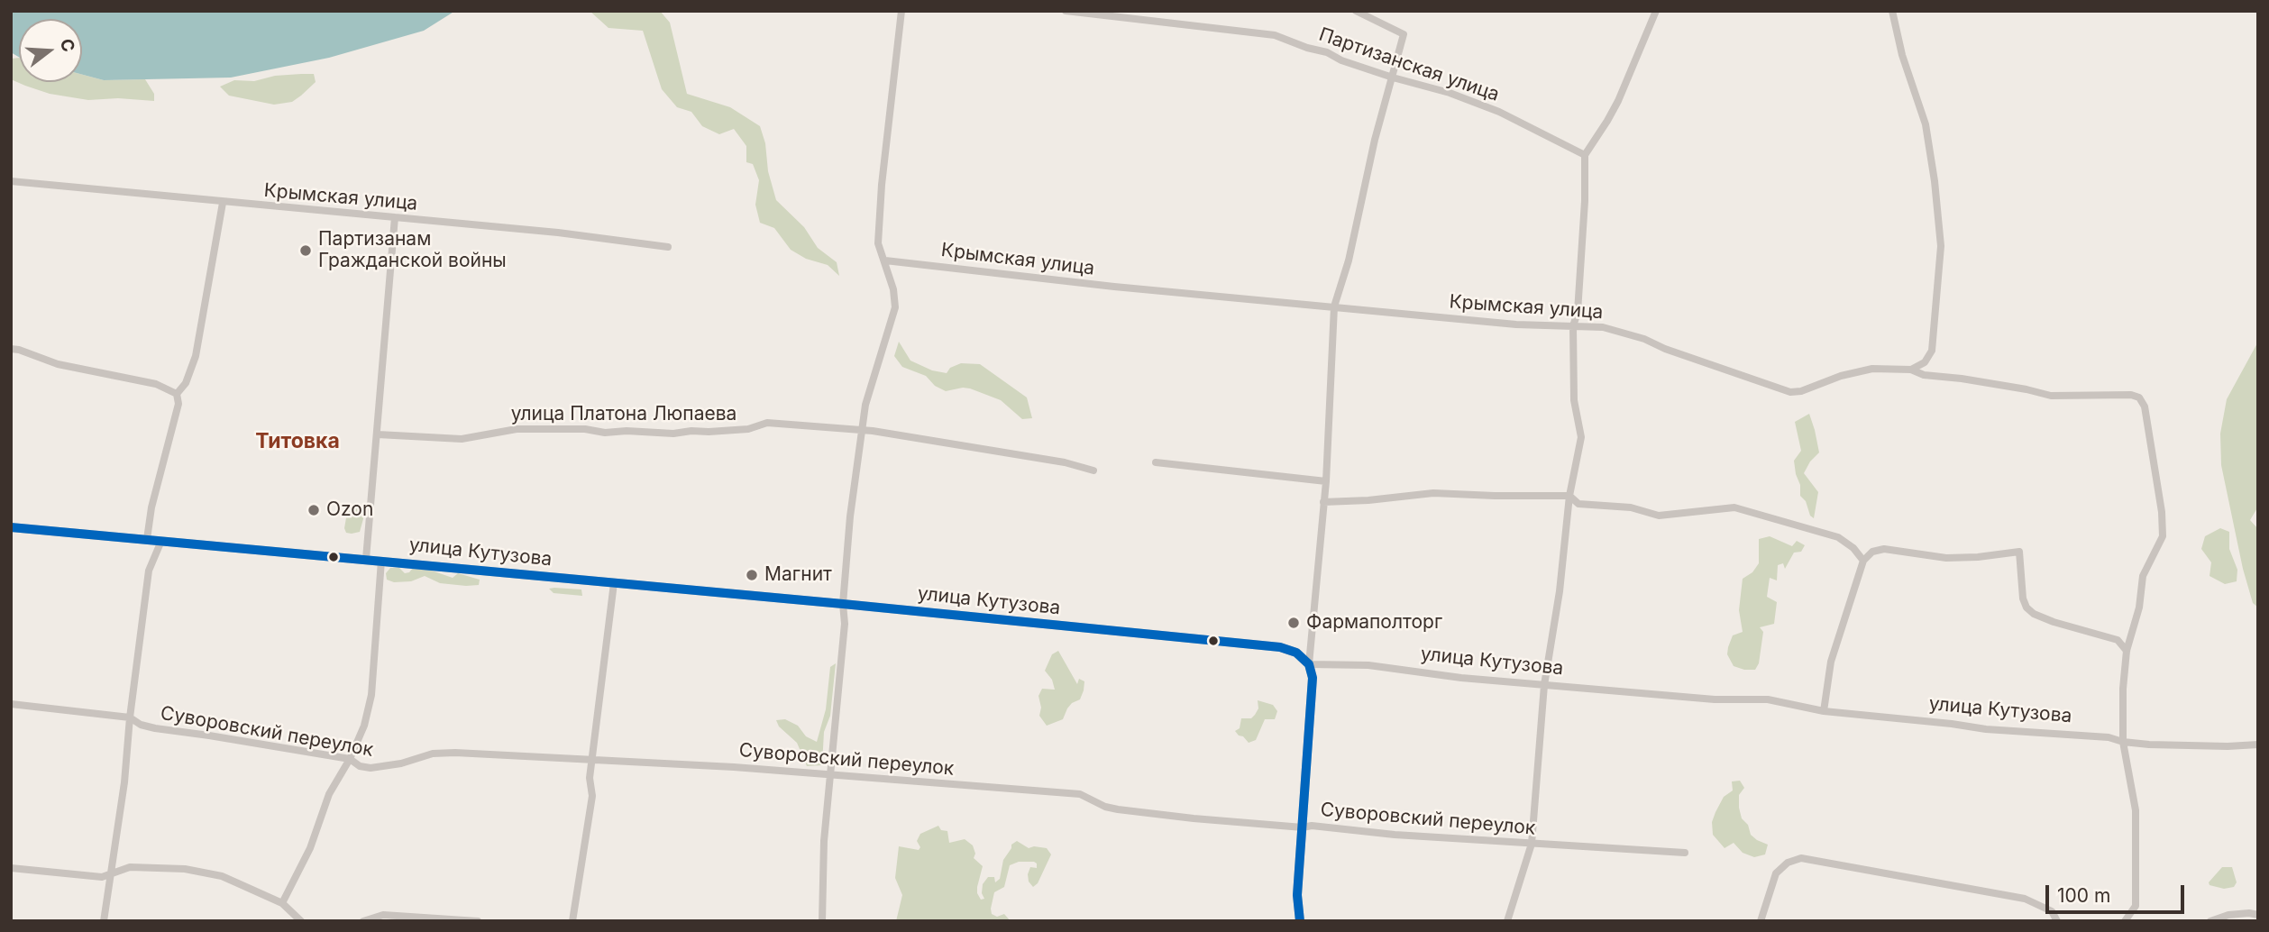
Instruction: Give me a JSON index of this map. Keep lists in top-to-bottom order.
{
  "streets": {
    "street": [
      "Партизанская улица",
      "Крымская улица",
      "улица Платона Люпаева",
      "улица Кутузова",
      "Суворовский переулок"
    ]
  },
  "districts": ["Титовка"],
  "places": [
    "Партизанам Гражданской войны",
    "Ozon",
    "Магнит",
    "Фармаполторг"
  ],
  "scale_bar": "100 m",
  "north": "right"
}
